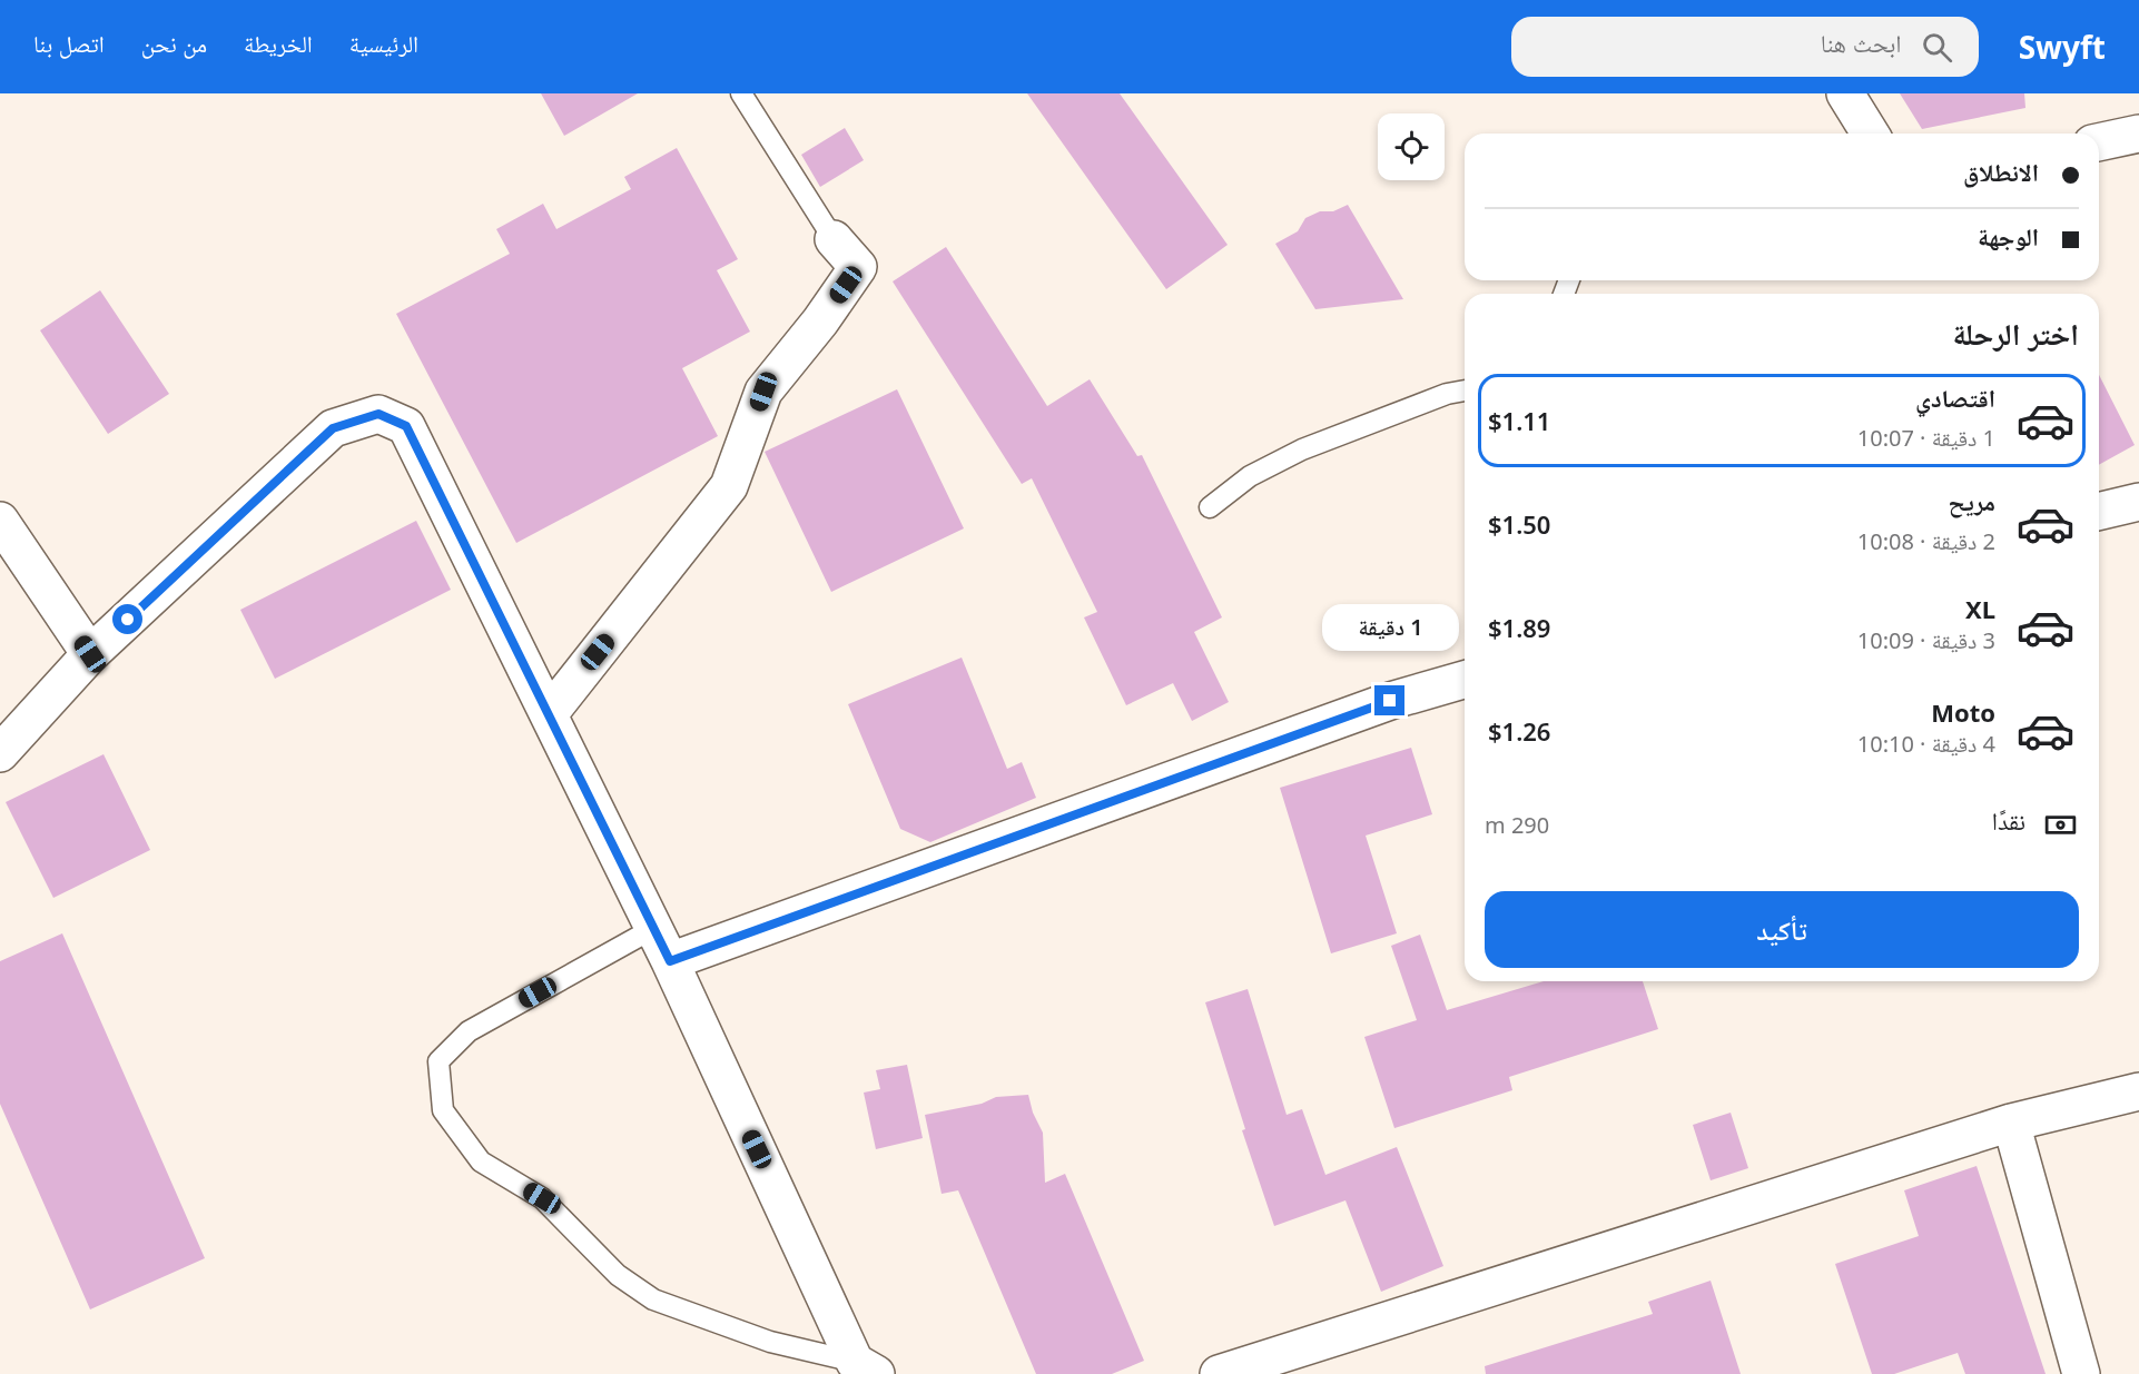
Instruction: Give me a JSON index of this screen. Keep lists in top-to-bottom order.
{
  "page": {
    "header": "Swyft",
    "search": "ابحث هنا",
    "nav": [
      "الرئيسية",
      "الخريطة",
      "من نحن",
      "اتصل بنا"
    ],
    "banner": ["الانطلاق", "الوجهة"],
    "heading": "اختر الرحلة",
    "list": [
      {
        "name": "اقتصادي",
        "note": "1 دقيقة · 10:07",
        "value": "$1.11"
      },
      {
        "name": "مريح",
        "note": "2 دقيقة · 10:08",
        "value": "$1.50"
      },
      {
        "name": "XL",
        "note": "3 دقيقة · 10:09",
        "value": "$1.89"
      },
      {
        "name": "Moto",
        "note": "4 دقيقة · 10:10",
        "value": "$1.26"
      }
    ],
    "bubble": "1 دقيقة",
    "pay": ["نقدًا", "290 m"],
    "buttons": "تأكيد"
  }
}
